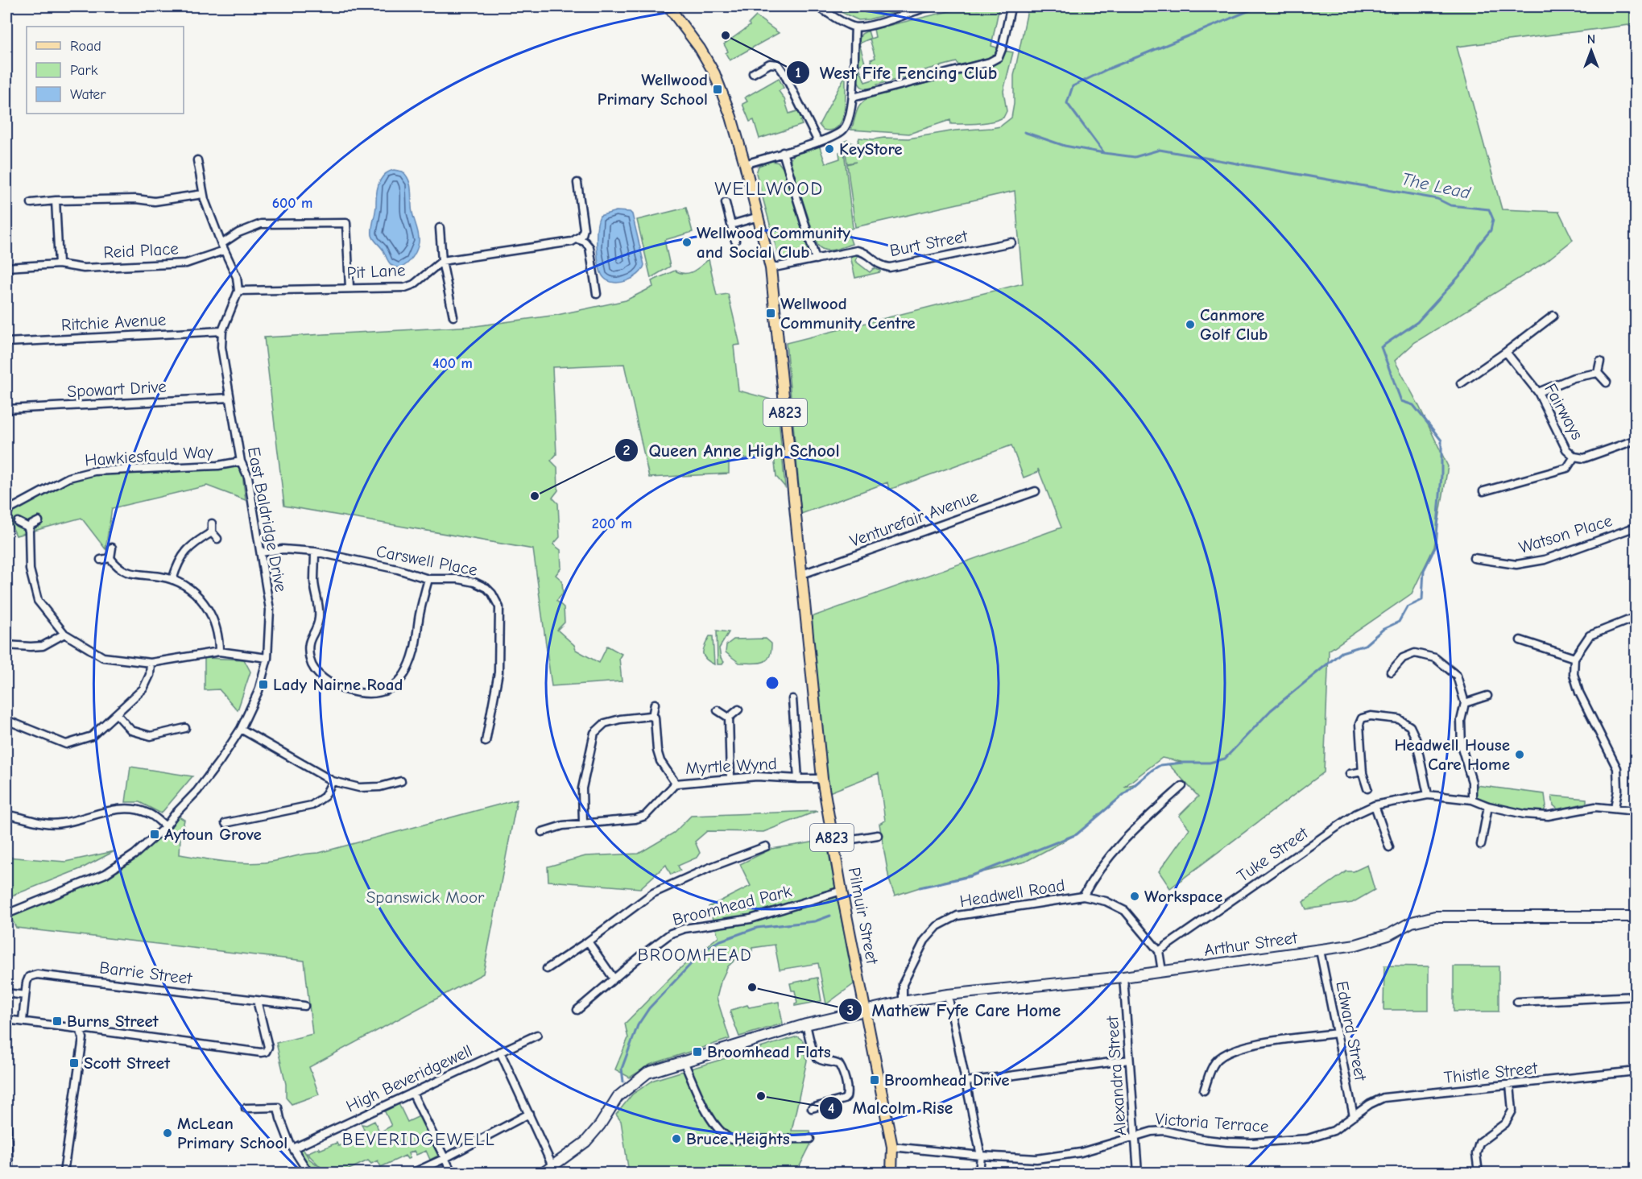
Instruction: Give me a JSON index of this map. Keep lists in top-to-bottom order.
{
  "streets": {
    "main road": ["A823", "Pilmuir Street"],
    "street": [
      "Burt Street",
      "Reid Place",
      "Pit Lane",
      "Ritchie Avenue",
      "Spowart Drive",
      "Fairways",
      "Hawkiesfauld Way",
      "Venturefair Avenue",
      "East Baldridge Drive",
      "Watson Place",
      "Carswell Place",
      "Myrtle Wynd",
      "Tuke Street",
      "Headwell Road",
      "Broomhead Park",
      "Arthur Street",
      "Barrie Street",
      "Edward Street",
      "Thistle Street",
      "Alexandra Street",
      "High Beveridgewell",
      "Victoria Terrace"
    ]
  },
  "crossings": [
    ["Burt Street", "A823"],
    ["Reid Place", "Pit Lane"],
    ["Pit Lane", "East Baldridge Drive"],
    ["Ritchie Avenue", "East Baldridge Drive"],
    ["Spowart Drive", "East Baldridge Drive"],
    ["A823", "Venturefair Avenue"],
    ["A823", "Pilmuir Street"],
    ["Hawkiesfauld Way", "East Baldridge Drive"],
    ["Venturefair Avenue", "Pilmuir Street"],
    ["East Baldridge Drive", "Carswell Place"],
    ["Myrtle Wynd", "Pilmuir Street"],
    ["Tuke Street", "Headwell Road"],
    ["Headwell Road", "Arthur Street"],
    ["Broomhead Park", "Pilmuir Street"],
    ["Pilmuir Street", "Arthur Street"],
    ["Pilmuir Street", "Victoria Terrace"],
    ["Arthur Street", "Edward Street"],
    ["Arthur Street", "Alexandra Street"],
    ["Edward Street", "Thistle Street"],
    ["Edward Street", "Victoria Terrace"],
    ["Thistle Street", "Victoria Terrace"],
    ["Alexandra Street", "Victoria Terrace"]
  ],
  "districts": ["WELLWOOD", "BROOMHEAD", "BEVERIDGEWELL"],
  "water": ["The Lead"],
  "parks": ["Spanswick Moor"],
  "places": {
    "other": [
      "West Fife Fencing Club",
      "KeyStore",
      "Wellwood Community and Social Club",
      "Canmore Golf Club",
      "Queen Anne High School",
      "Headwell House Care Home",
      "Workspace",
      "Mathew Fyfe Care Home",
      "Malcolm Rise",
      "McLean Primary School",
      "Bruce Heights"
    ],
    "transit": [
      "Wellwood Primary School",
      "Wellwood Community Centre",
      "Lady Nairne Road",
      "Aytoun Grove",
      "Burns Street",
      "Broomhead Flats",
      "Scott Street",
      "Broomhead Drive"
    ]
  },
  "legend": ["Road", "Park", "Water"],
  "north": "top",
  "rings": ["600 m", "400 m", "200 m"]
}
